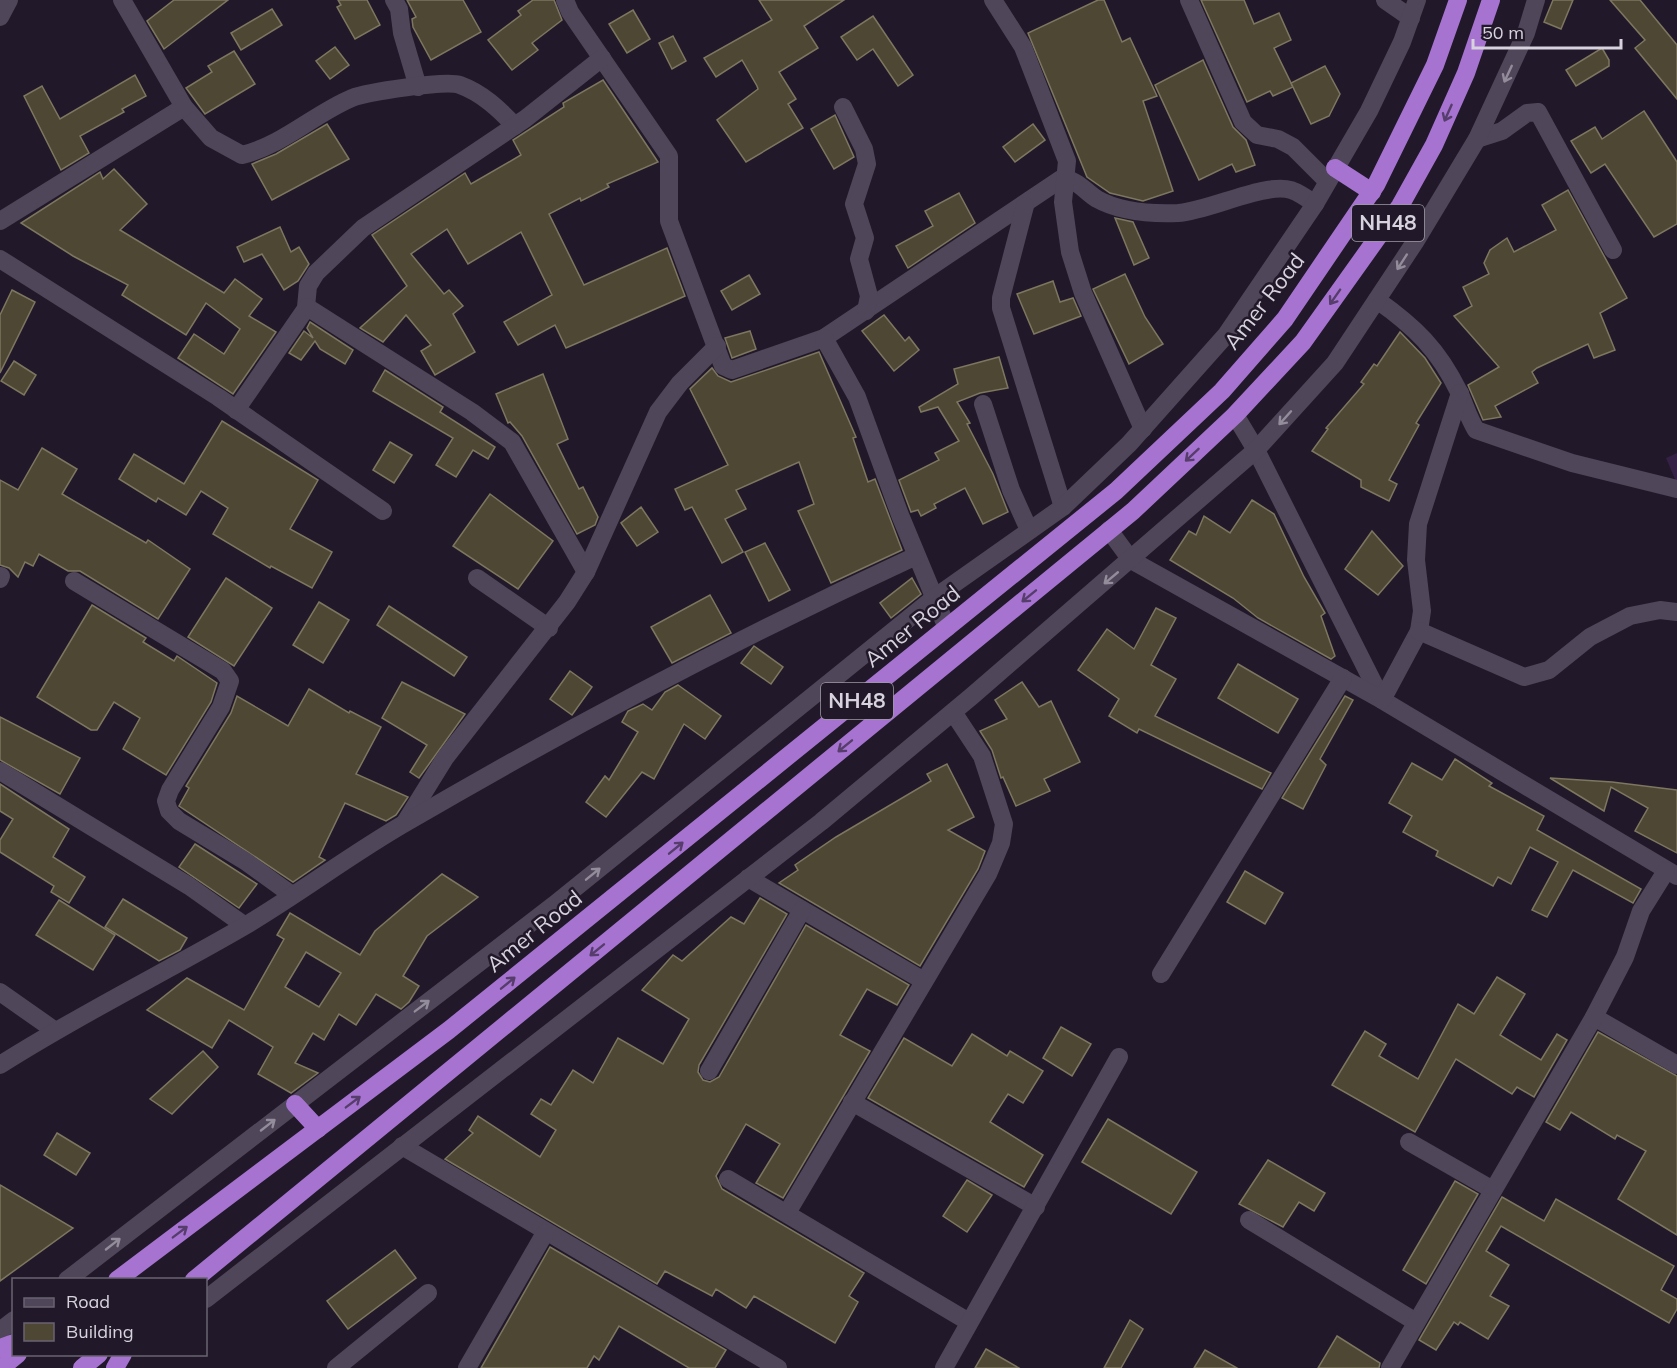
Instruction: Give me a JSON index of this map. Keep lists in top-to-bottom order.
{
  "streets": {
    "highway": ["NH48", "Amer Road"]
  },
  "legend": ["Road", "Building"],
  "scale_bar": "50 m"
}
